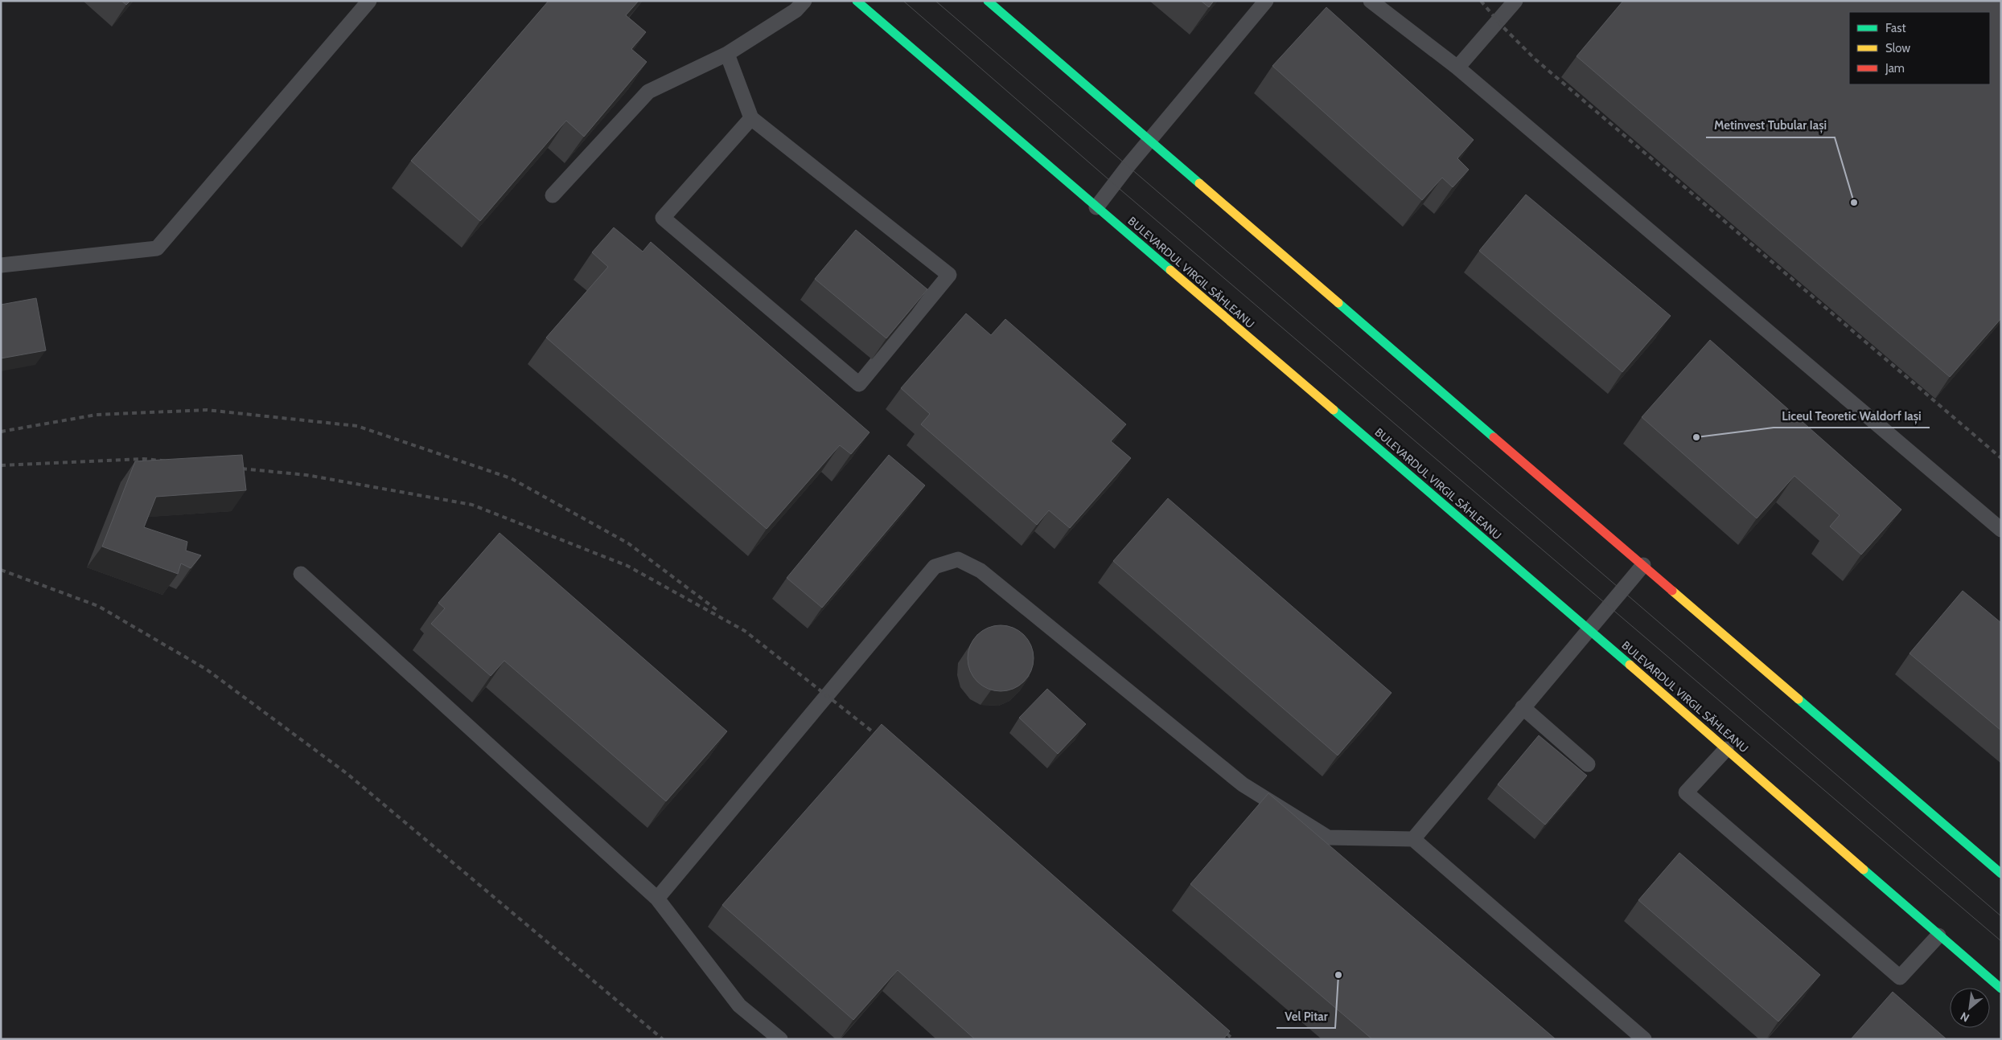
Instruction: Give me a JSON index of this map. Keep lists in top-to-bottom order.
{
  "streets": {
    "main road": ["BULEVARDUL VIRGIL SĂHLEANU"]
  },
  "places": ["Metinvest Tubular Iași", "Liceul Teoretic Waldorf Iași", "Vel Pitar"],
  "legend": ["Fast", "Slow", "Jam"],
  "north": "bottom left"
}
